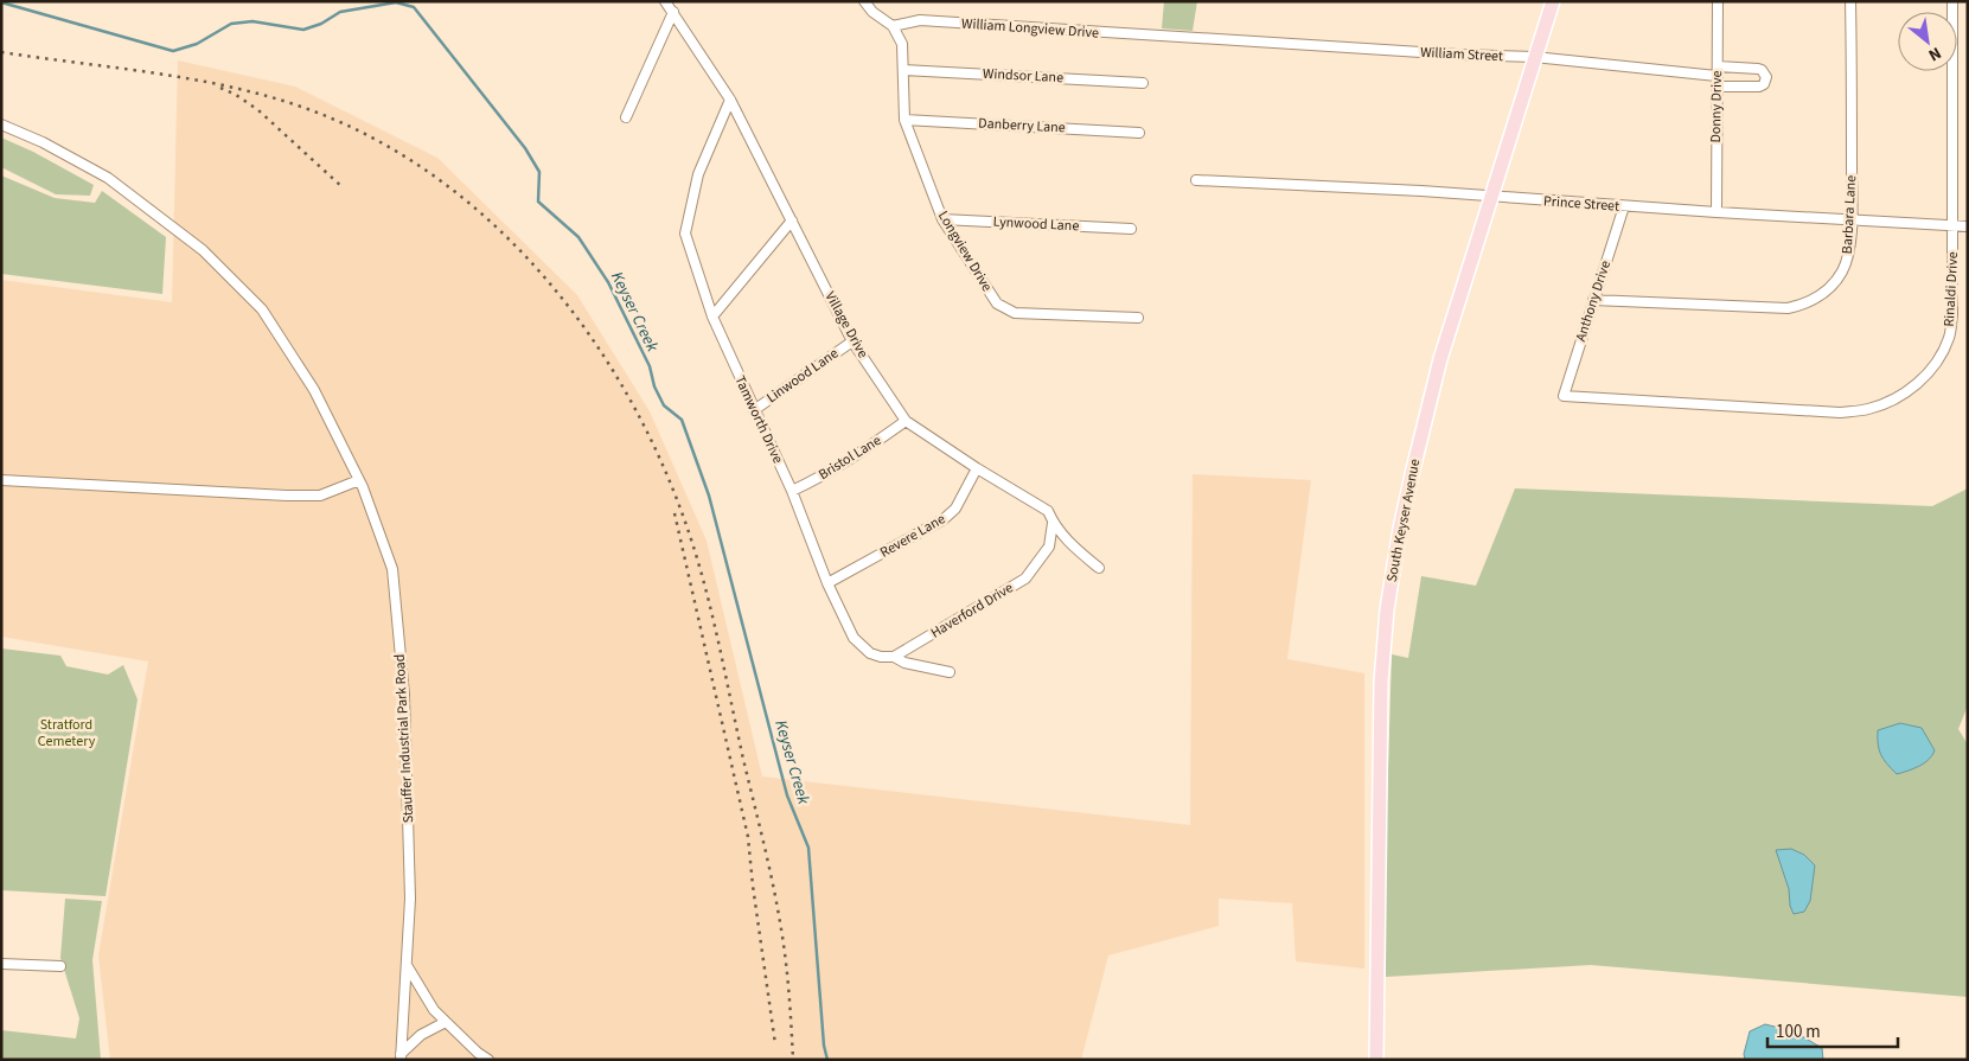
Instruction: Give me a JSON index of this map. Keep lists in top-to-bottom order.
{
  "streets": {
    "main road": ["South Keyser Avenue"],
    "street": [
      "William Longview Drive",
      "William Street",
      "Windsor Lane",
      "Donny Drive",
      "Danberry Lane",
      "Prince Street",
      "Barbara Lane",
      "Lynwood Lane",
      "Longview Drive",
      "Rinaldi Drive",
      "Anthony Drive",
      "Village Drive",
      "Linwood Lane",
      "Tamworth Drive",
      "Bristol Lane",
      "Revere Lane",
      "Haverford Drive",
      "Stauffer Industrial Park Road"
    ]
  },
  "crossings": [
    ["William Longview Drive", "William Street"],
    ["William Longview Drive", "Longview Drive"],
    ["William Street", "Donny Drive"],
    ["William Street", "South Keyser Avenue"],
    ["Windsor Lane", "Longview Drive"],
    ["Donny Drive", "Prince Street"],
    ["Danberry Lane", "Longview Drive"],
    ["Prince Street", "Barbara Lane"],
    ["Prince Street", "Rinaldi Drive"],
    ["Prince Street", "Anthony Drive"],
    ["Prince Street", "South Keyser Avenue"],
    ["Barbara Lane", "Anthony Drive"],
    ["Lynwood Lane", "Longview Drive"],
    ["Rinaldi Drive", "Anthony Drive"],
    ["Village Drive", "Linwood Lane"],
    ["Village Drive", "Tamworth Drive"],
    ["Village Drive", "Bristol Lane"],
    ["Village Drive", "Revere Lane"],
    ["Village Drive", "Haverford Drive"],
    ["Linwood Lane", "Tamworth Drive"],
    ["Tamworth Drive", "Bristol Lane"],
    ["Tamworth Drive", "Revere Lane"],
    ["Tamworth Drive", "Haverford Drive"]
  ],
  "water": ["Keyser Creek"],
  "parks": ["Stratford Cemetery"],
  "scale_bar": "100 m",
  "north": "bottom right"
}
